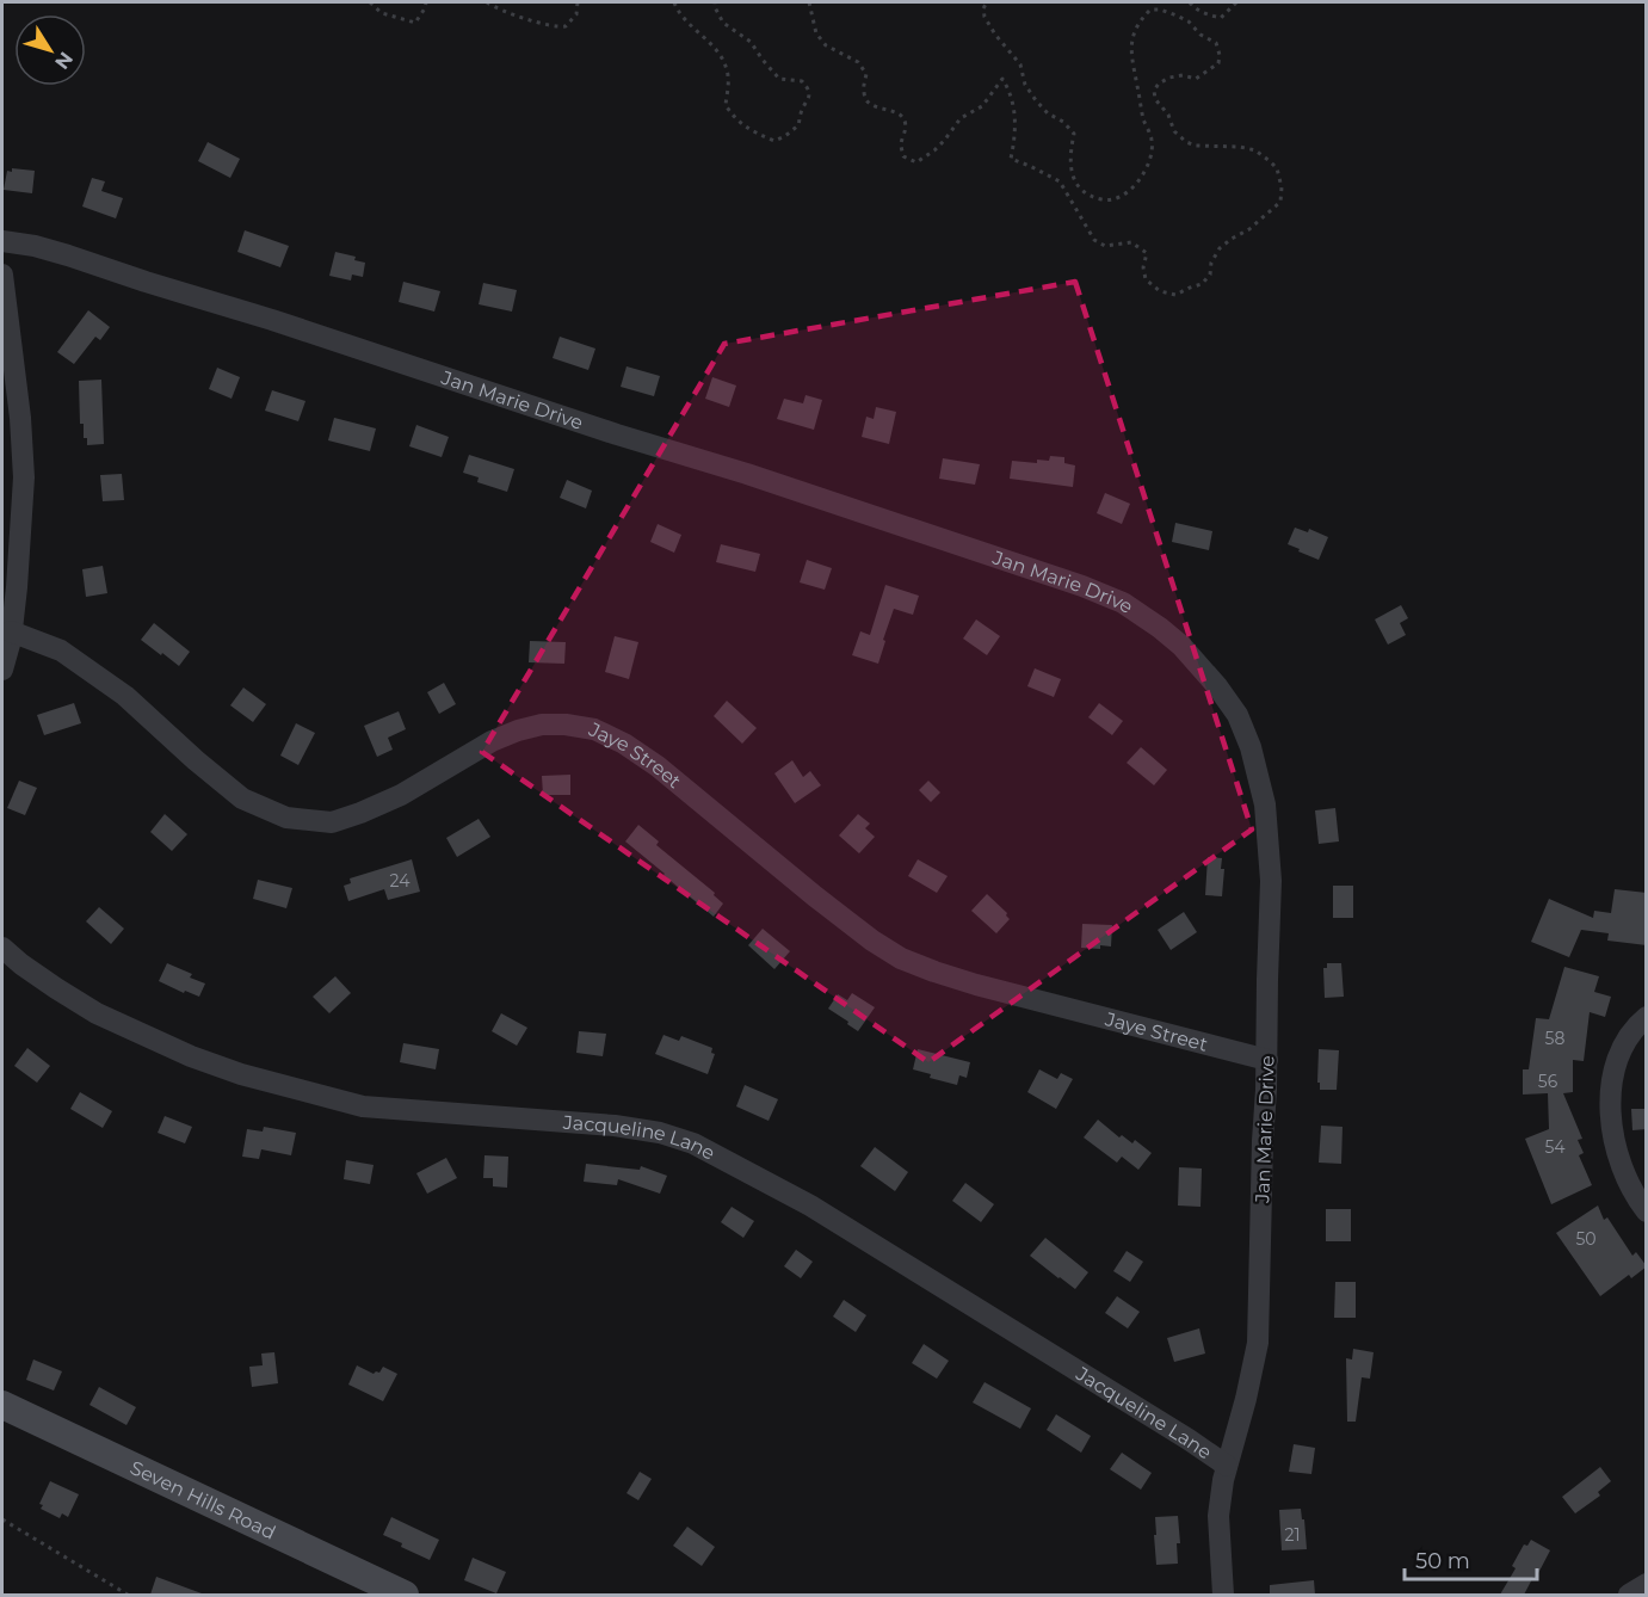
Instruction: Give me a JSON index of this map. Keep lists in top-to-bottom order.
{
  "streets": {
    "street": [
      "Jan Marie Drive",
      "Jaye Street",
      "Jacqueline Lane",
      "Seven Hills Road"
    ]
  },
  "crossings": [
    ["Jan Marie Drive", "Jaye Street"],
    ["Jan Marie Drive", "Jacqueline Lane"]
  ],
  "house_numbers": [
    "24",
    "58",
    "56",
    "54",
    "50",
    "21"
  ],
  "scale_bar": "50 m",
  "north": "bottom right"
}
